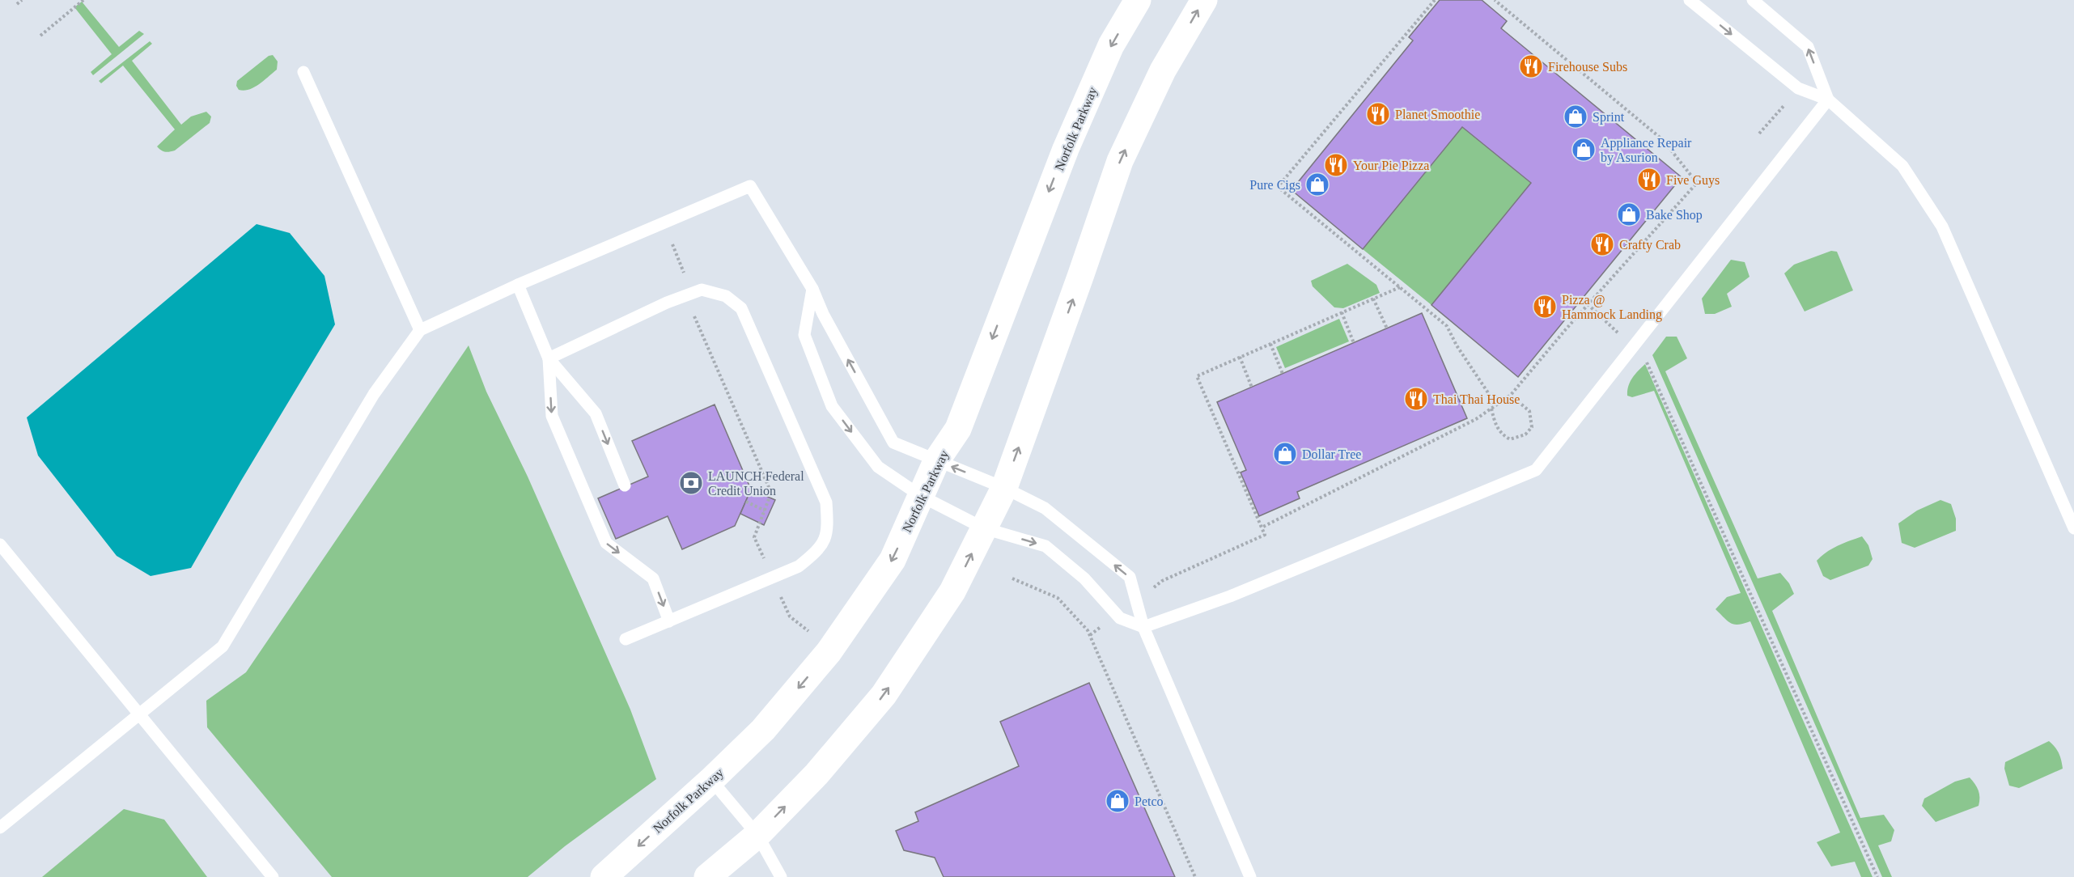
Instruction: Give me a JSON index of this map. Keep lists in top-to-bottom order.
{
  "streets": {
    "street": ["Norfolk Parkway"]
  },
  "places": {
    "restaurant": [
      "Firehouse Subs",
      "Planet Smoothie",
      "Your Pie Pizza",
      "Five Guys",
      "Crafty Crab",
      "Pizza @ Hammock Landing",
      "Thai Thai House"
    ],
    "shop": [
      "Sprint",
      "Appliance Repair by Asurion",
      "Pure Cigs",
      "Bake Shop",
      "Dollar Tree",
      "Petco"
    ],
    "bank": ["LAUNCH Federal Credit Union"]
  }
}
